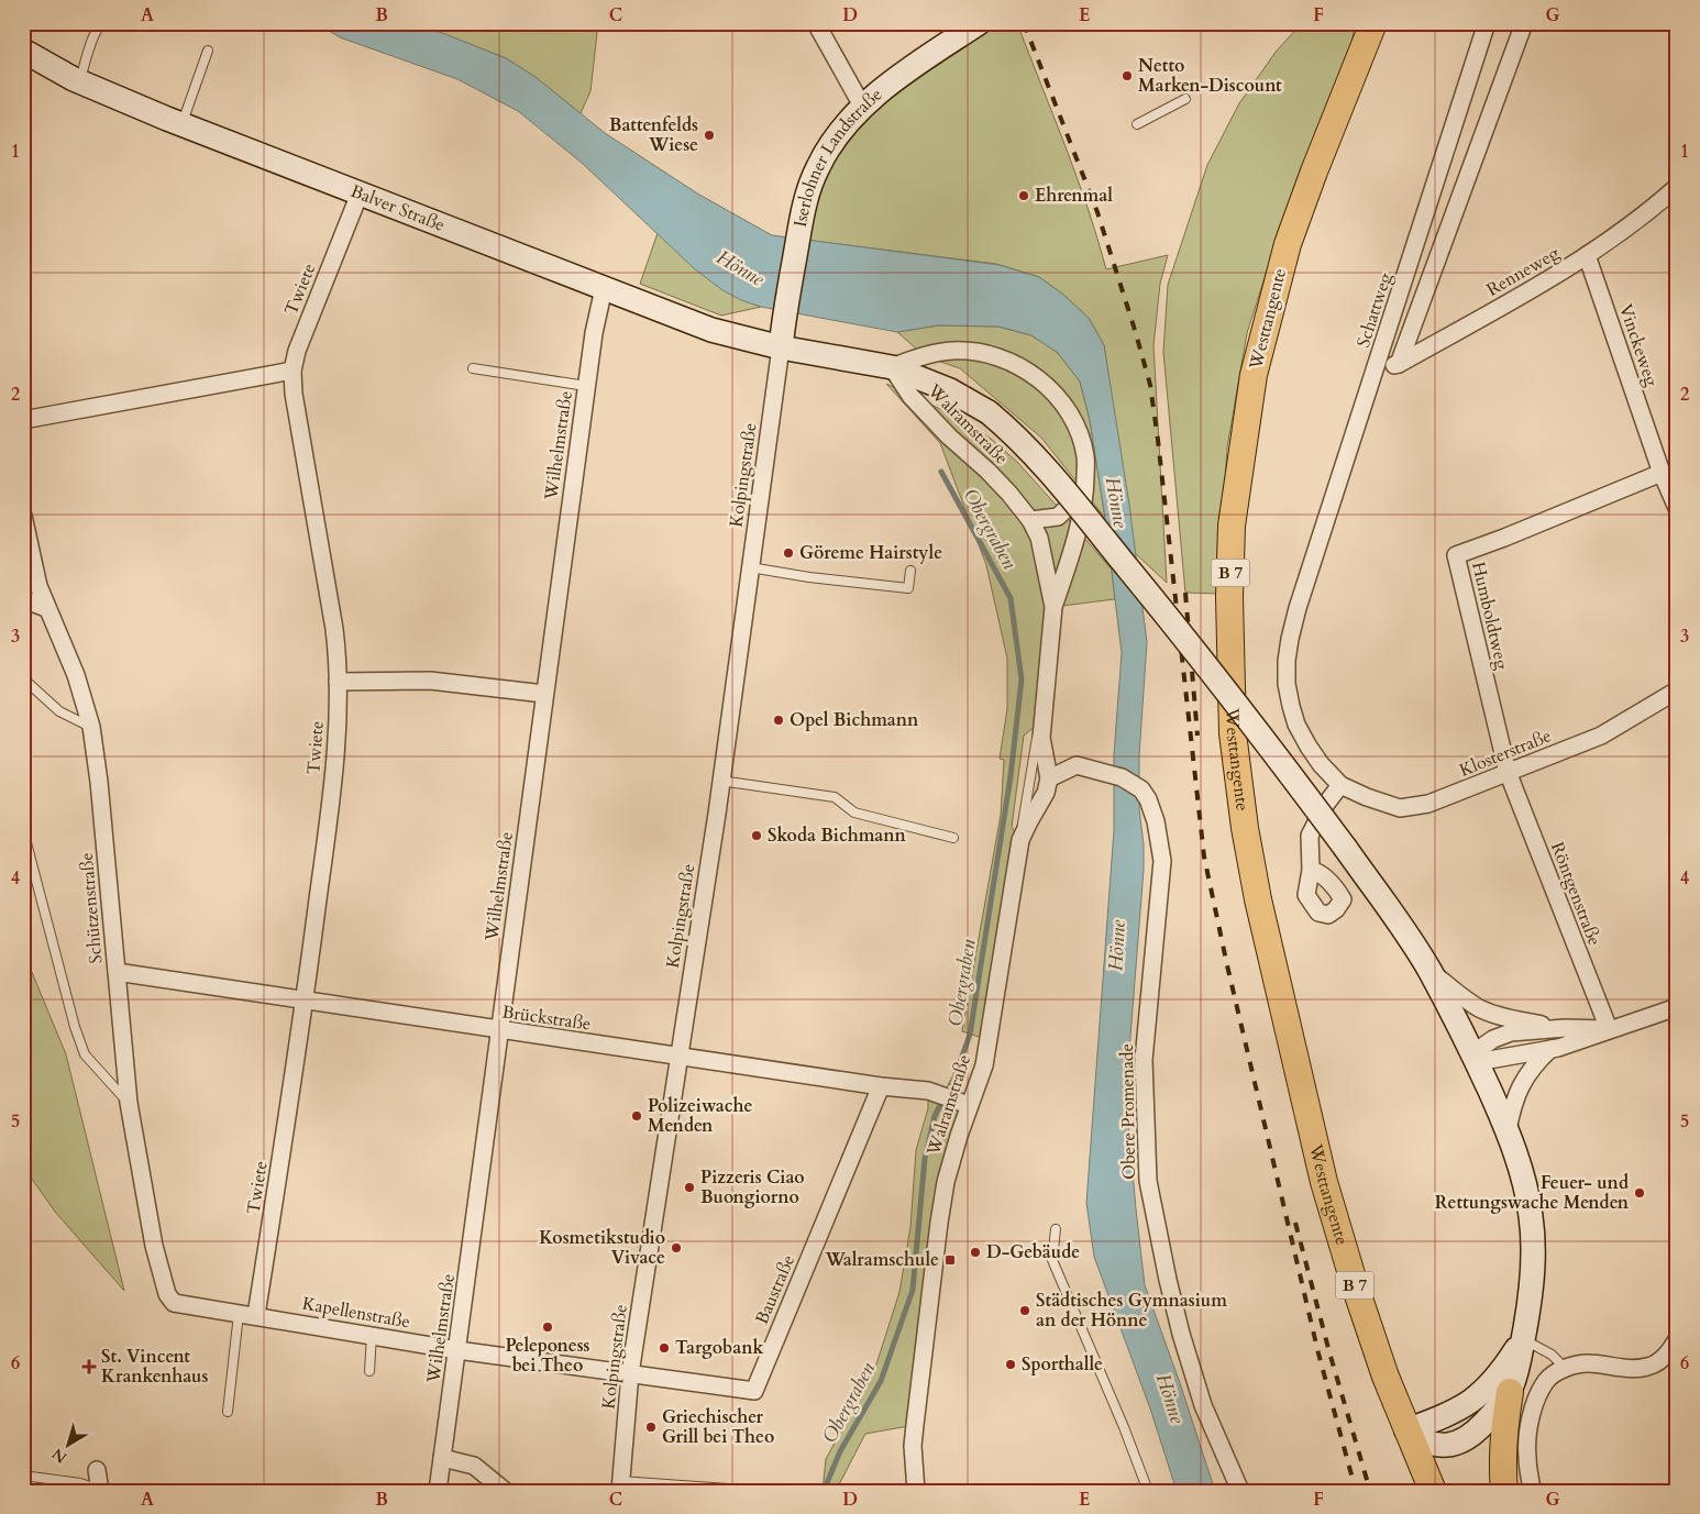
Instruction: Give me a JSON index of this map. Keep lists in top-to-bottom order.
{
  "streets": {
    "main road": ["Westtangente", "B 7"],
    "street": [
      "Iserlohner Landstraße",
      "Balver Straße",
      "Renneweg",
      "Twiete",
      "Schattweg",
      "Vinckeweg",
      "Walramstraße",
      "Wilhelmstraße",
      "Kolpingstraße",
      "Humboldtweg",
      "Klosterstraße",
      "Röntgenstraße",
      "Schützenstraße",
      "Brückstraße",
      "Obere Promenade",
      "Baustraße",
      "Kapellenstraße"
    ]
  },
  "crossings": [
    ["Iserlohner Landstraße", "Balver Straße"],
    ["Iserlohner Landstraße", "Kolpingstraße"],
    ["Balver Straße", "Twiete"],
    ["Balver Straße", "Walramstraße"],
    ["Balver Straße", "Wilhelmstraße"],
    ["Balver Straße", "Kolpingstraße"],
    ["Renneweg", "Schattweg"],
    ["Renneweg", "Vinckeweg"],
    ["Twiete", "Brückstraße"],
    ["Twiete", "Kapellenstraße"],
    ["Schattweg", "Klosterstraße"],
    ["Vinckeweg", "Humboldtweg"],
    ["Walramstraße", "Brückstraße"],
    ["Walramstraße", "Obere Promenade"],
    ["Wilhelmstraße", "Brückstraße"],
    ["Wilhelmstraße", "Kapellenstraße"],
    ["Kolpingstraße", "Brückstraße"],
    ["Kolpingstraße", "Baustraße"],
    ["Kolpingstraße", "Kapellenstraße"],
    ["Humboldtweg", "Klosterstraße"],
    ["Humboldtweg", "Röntgenstraße"],
    ["Klosterstraße", "Röntgenstraße"],
    ["Schützenstraße", "Brückstraße"],
    ["Schützenstraße", "Kapellenstraße"],
    ["Brückstraße", "Baustraße"],
    ["Baustraße", "Kapellenstraße"]
  ],
  "water": ["Hönne", "Obergraben"],
  "places": {
    "other": [
      "Netto Marken-Discount",
      "Battenfelds Wiese",
      "Ehrenmal",
      "Göreme Hairstyle",
      "Opel Bichmann",
      "Skoda Bichmann",
      "Polizeiwache Menden",
      "Pizzeris Ciao Buongiorno",
      "Feuer- und Rettungswache Menden",
      "Kosmetikstudio Vivace",
      "D-Gebäude",
      "Städtisches Gymnasium an der Hönne",
      "Peleponess bei Theo",
      "Targobank",
      "Sporthalle",
      "Griechischer Grill bei Theo"
    ],
    "transit": ["Walramschule"],
    "health": ["St. Vincent Krankenhaus"]
  },
  "north": "bottom left",
  "grid": {
    "columns": [
      "A",
      "B",
      "C",
      "D",
      "E",
      "F",
      "G"
    ],
    "rows": [
      "1",
      "2",
      "3",
      "4",
      "5",
      "6"
    ]
  }
}
